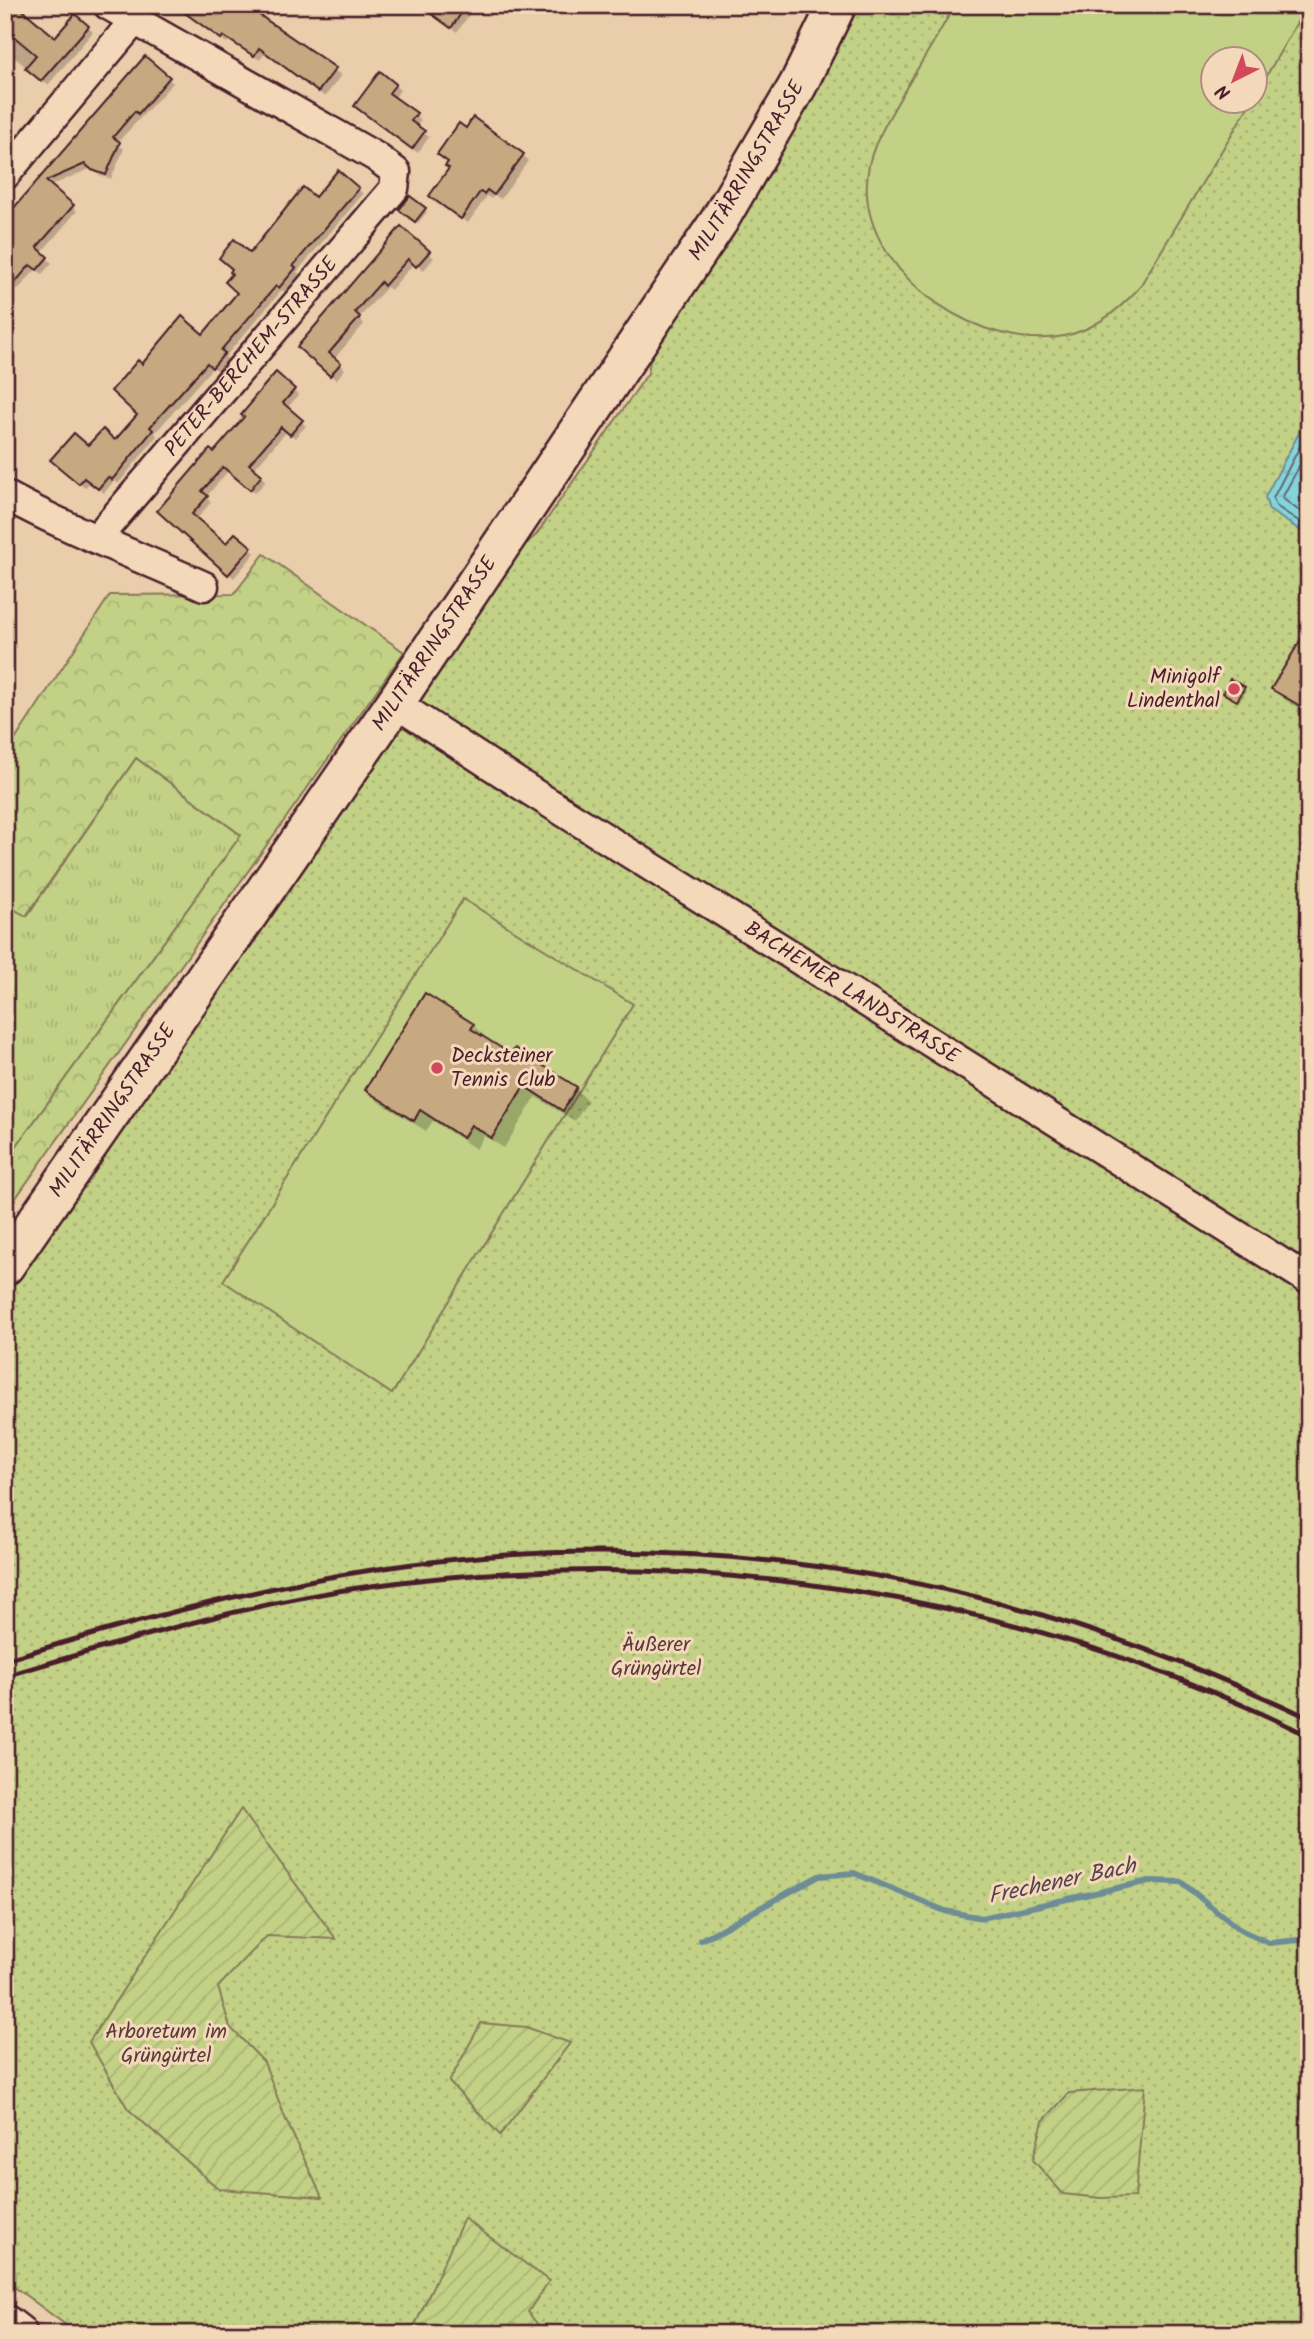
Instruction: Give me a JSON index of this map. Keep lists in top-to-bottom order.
{
  "streets": {
    "main road": ["MILITÄRRINGSTRASSE"],
    "street": ["PETER-BERCHEM-STRASSE", "BACHEMER LANDSTRASSE"]
  },
  "crossings": [
    ["MILITÄRRINGSTRASSE", "BACHEMER LANDSTRASSE"]
  ],
  "water": ["Frechener Bach"],
  "parks": ["Äußerer Grüngürtel", "Arboretum im Grüngürtel"],
  "places": ["Minigolf Lindenthal", "Decksteiner Tennis Club"],
  "north": "bottom left"
}
